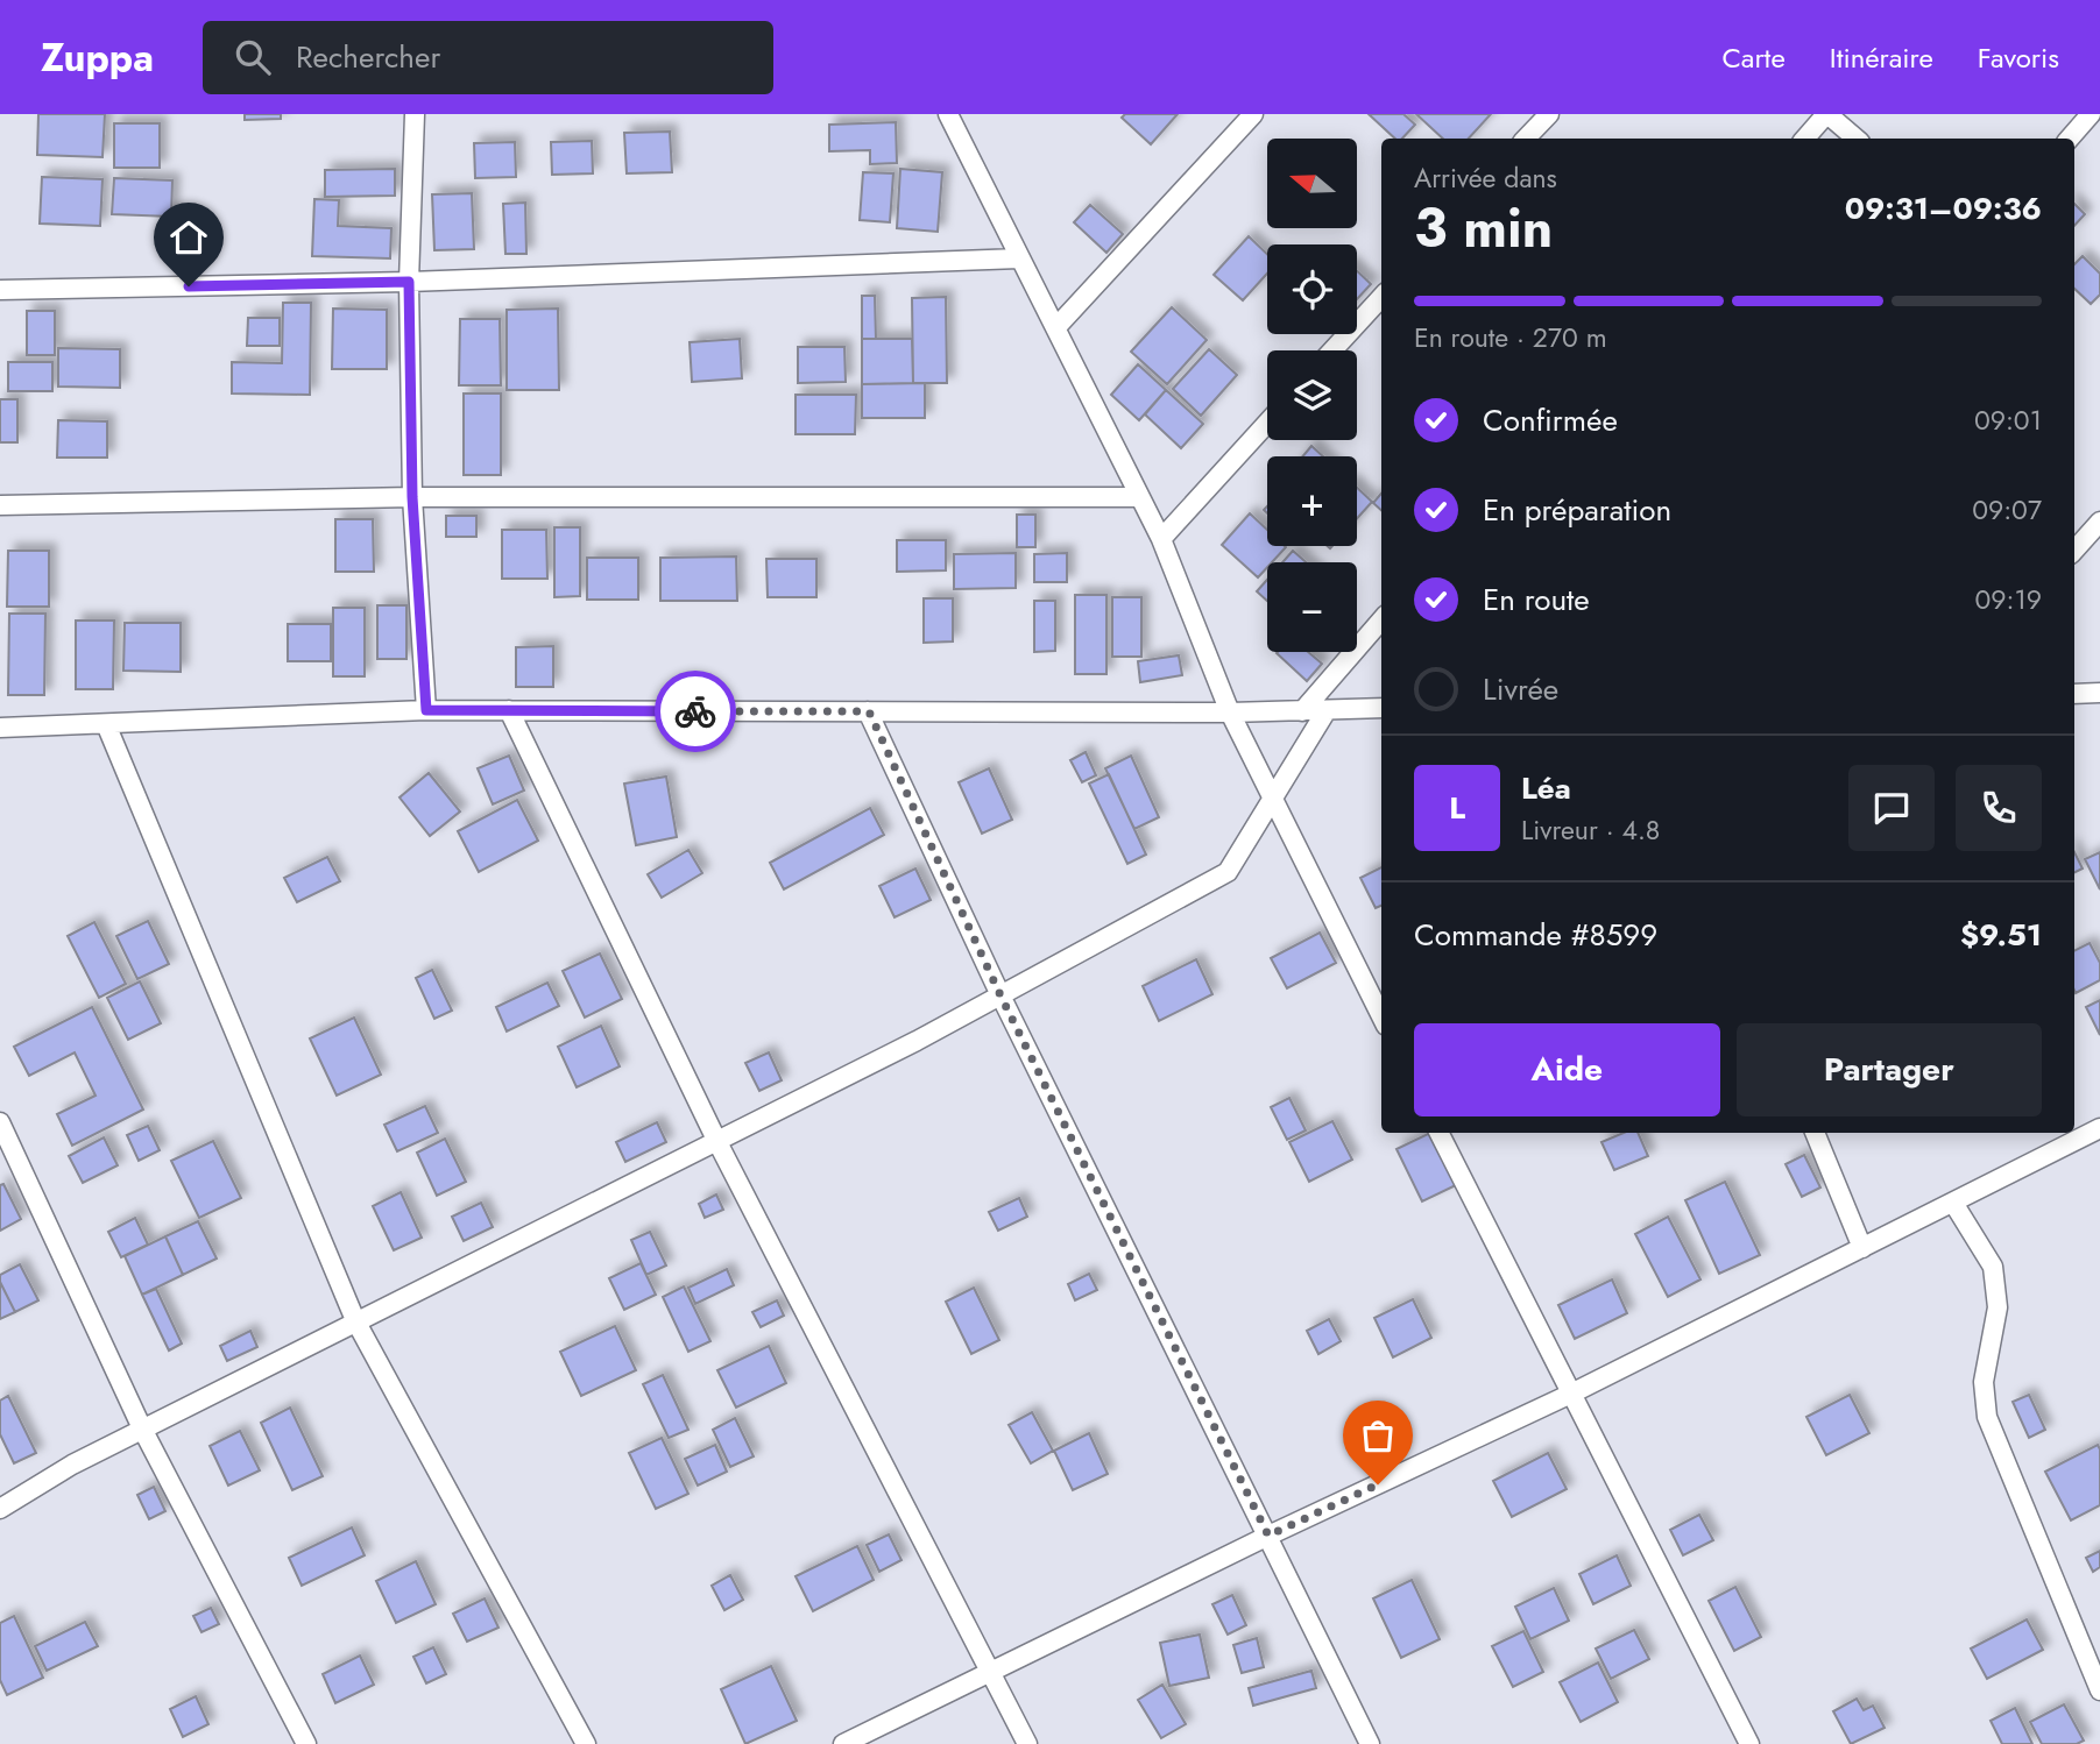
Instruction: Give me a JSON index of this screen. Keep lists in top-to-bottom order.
{
  "north": "left",
  "page": {
    "header": "Zuppa",
    "search": "Rechercher",
    "nav": ["Carte", "Itinéraire", "Favoris"],
    "map_buttons": ["+", "−"],
    "heading": ["3 min", "Arrivée dans", "09:31–09:36"],
    "panel": [
      "Léa",
      "Livreur · 4.8",
      "Commande #8599",
      "$9.51"
    ],
    "bar": "En route · 270 m",
    "list": [
      ["Confirmée", "09:01"],
      ["En préparation", "09:07"],
      ["En route", "09:19"],
      "Livrée"
    ],
    "round": "L",
    "buttons": ["Aide", "Partager"]
  }
}
